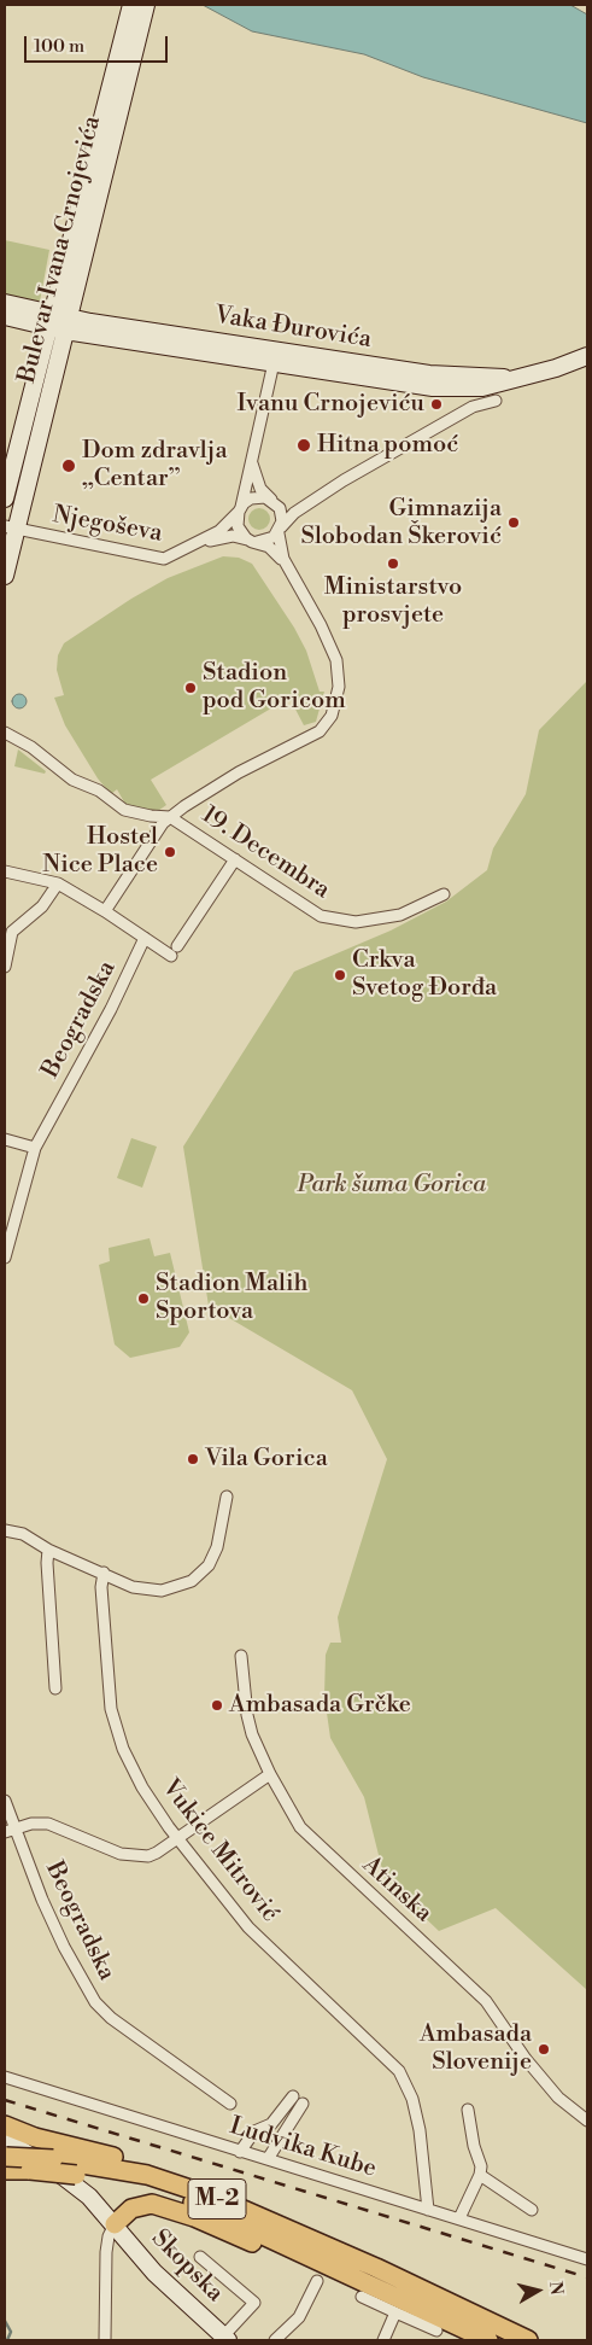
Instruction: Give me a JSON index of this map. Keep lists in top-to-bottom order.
{
  "streets": {
    "main road": [
      "Bulevar Ivana Crnojevića",
      "Vaka Đurovića",
      "M-2",
      "Skopska"
    ],
    "street": [
      "Njegoševa",
      "19. Decembra",
      "Beogradska",
      "Vukice Mitrović",
      "Atinska",
      "Ludvika Kube"
    ]
  },
  "crossings": [
    ["Bulevar Ivana Crnojevića", "Vaka Đurovića"],
    ["Bulevar Ivana Crnojevića", "Njegoševa"],
    ["Vaka Đurovića", "19. Decembra"],
    ["Vukice Mitrović", "Ludvika Kube"],
    ["M-2", "Skopska"]
  ],
  "parks": ["Park šuma Gorica"],
  "places": [
    "Ivanu Crnojeviću",
    "Hitna pomoć",
    "Dom zdravlja „Centar”",
    "Gimnazija Slobodan Škerović",
    "Ministarstvo prosvjete",
    "Stadion pod Goricom",
    "Hostel Nice Place",
    "Crkva Svetog Đorđa",
    "Stadion Malih Sportova",
    "Vila Gorica",
    "Ambasada Grčke",
    "Ambasada Slovenije"
  ],
  "scale_bar": "100 m",
  "north": "right"
}
